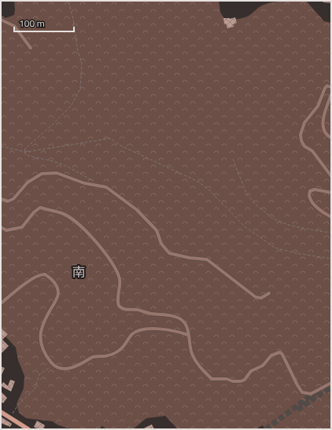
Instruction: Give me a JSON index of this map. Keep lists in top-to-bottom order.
{
  "districts": ["南"],
  "scale_bar": "100 m"
}
